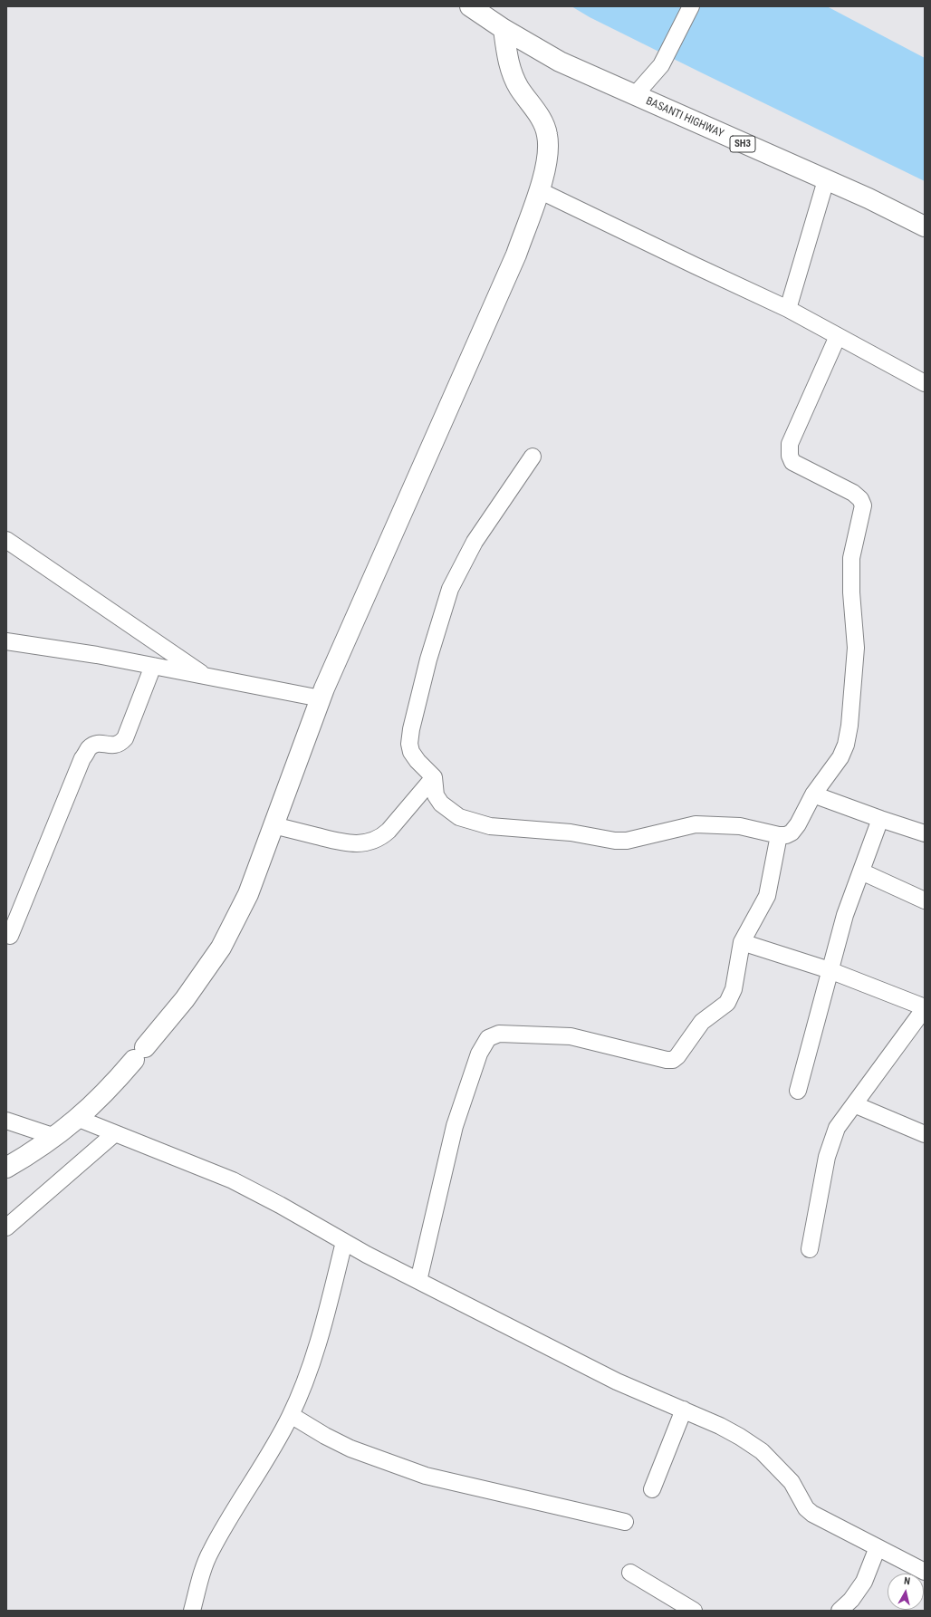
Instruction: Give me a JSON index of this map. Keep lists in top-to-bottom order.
{
  "streets": {
    "main road": ["BASANTI HIGHWAY", "SH3"]
  },
  "north": "top"
}
